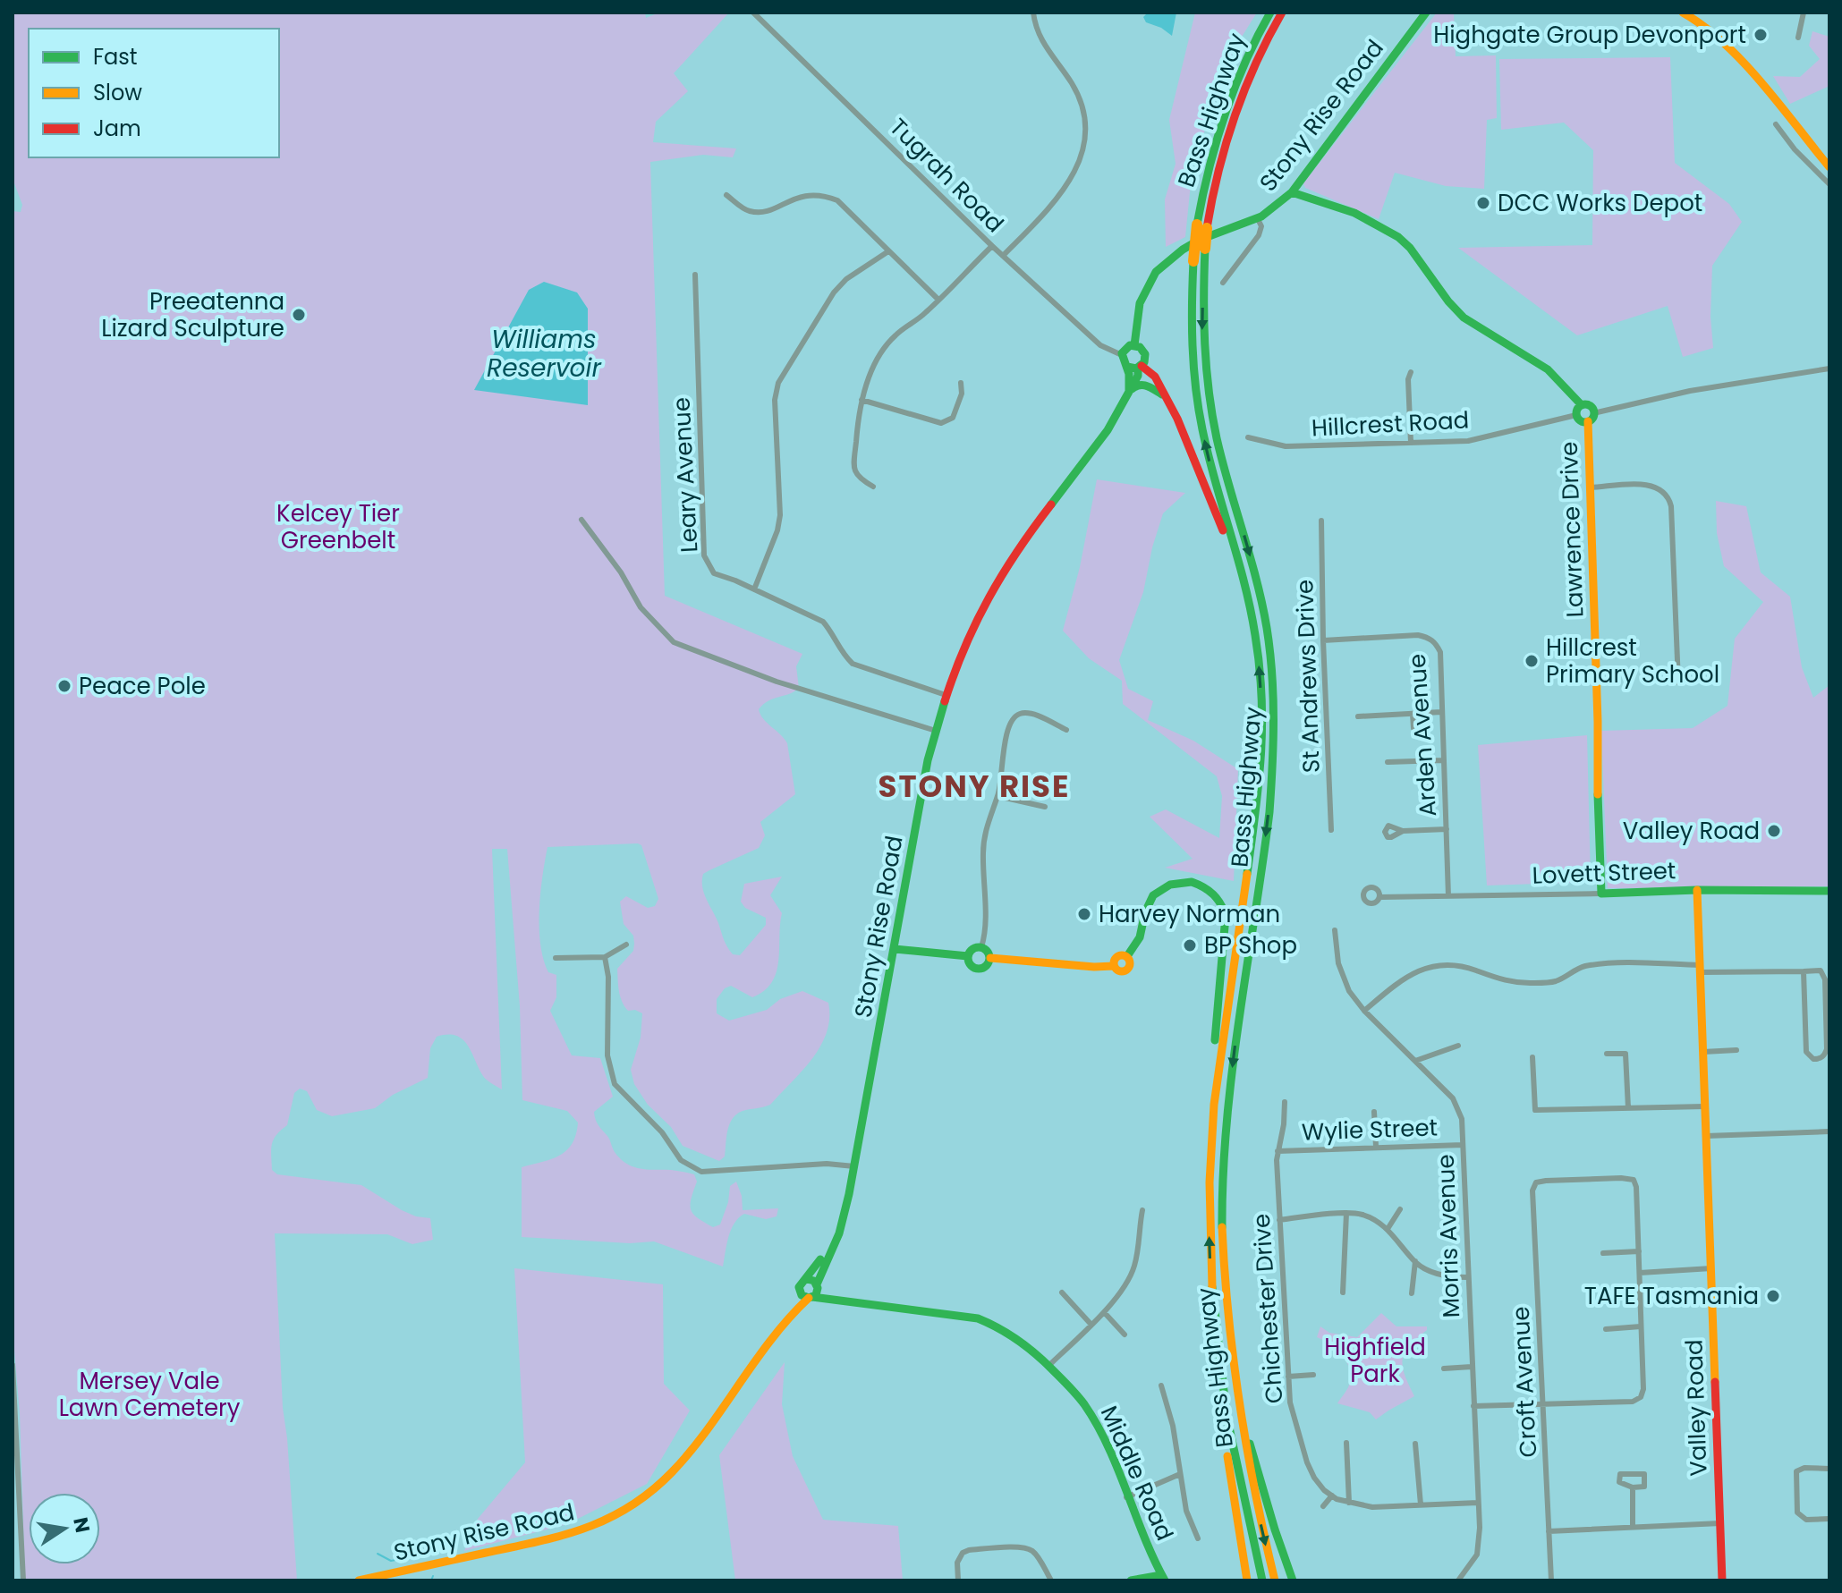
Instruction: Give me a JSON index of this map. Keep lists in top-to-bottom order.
{
  "streets": {
    "main road": [
      "Bass Highway",
      "Stony Rise Road",
      "Lawrence Drive",
      "Lovett Street",
      "Valley Road",
      "Middle Road"
    ],
    "street": [
      "Tugrah Road",
      "Hillcrest Road",
      "Leary Avenue",
      "St Andrews Drive",
      "Arden Avenue",
      "Wylie Street",
      "Morris Avenue",
      "Chichester Drive",
      "Croft Avenue"
    ]
  },
  "crossings": [
    ["Stony Rise Road", "Tugrah Road"],
    ["Stony Rise Road", "Leary Avenue"],
    ["Stony Rise Road", "Middle Road"],
    ["Lawrence Drive", "Lovett Street"],
    ["St Andrews Drive", "Arden Avenue"],
    ["Arden Avenue", "Lovett Street"],
    ["Lovett Street", "Valley Road"],
    ["Wylie Street", "Morris Avenue"],
    ["Wylie Street", "Chichester Drive"],
    ["Morris Avenue", "Chichester Drive"]
  ],
  "districts": ["STONY RISE"],
  "water": ["Williams Reservoir"],
  "parks": ["Kelcey Tier Greenbelt", "Highfield Park", "Mersey Vale Lawn Cemetery"],
  "places": [
    "Highgate Group Devonport",
    "DCC Works Depot",
    "Preeatenna Lizard Sculpture",
    "Hillcrest Primary School",
    "Peace Pole",
    "Valley Road",
    "Harvey Norman",
    "BP Shop",
    "TAFE Tasmania"
  ],
  "legend": ["Fast", "Slow", "Jam"],
  "north": "right"
}
